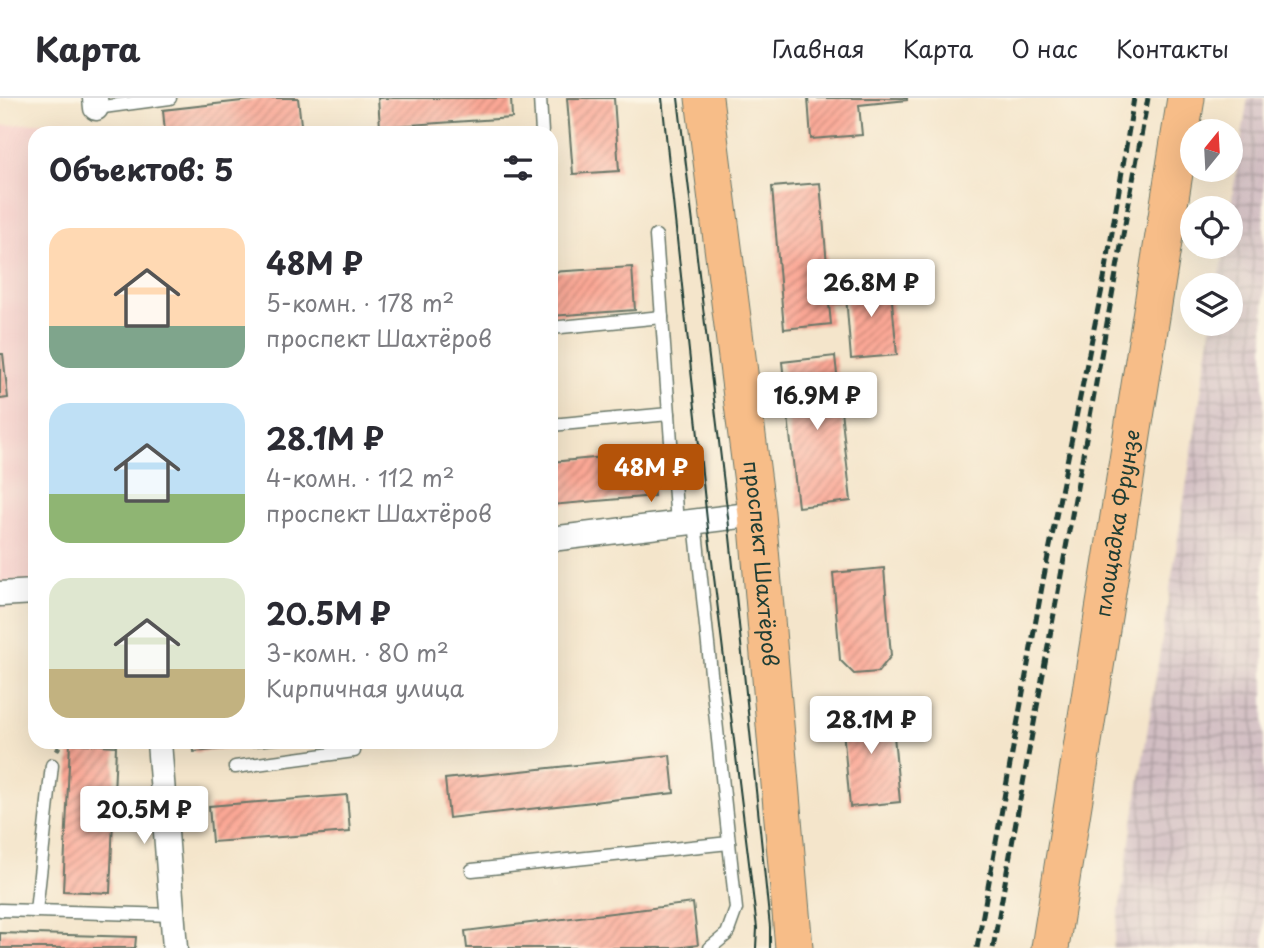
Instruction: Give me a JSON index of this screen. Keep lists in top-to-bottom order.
{
  "streets": {
    "main road": ["площадка Фрунзе", "проспект Шахтёров"]
  },
  "north": "top",
  "page": {
    "header": "Карта",
    "nav": [
      "Главная",
      "Карта",
      "О нас",
      "Контакты"
    ],
    "heading": "Объектов: 5",
    "list": [
      {
        "name": "48M ₽",
        "note": "5-комн. · 178 m² · проспект Шахтёров"
      },
      {
        "name": "28.1M ₽",
        "note": "4-комн. · 112 m² · проспект Шахтёров"
      },
      {
        "name": "20.5M ₽",
        "note": "3-комн. · 80 m² · Кирпичная улица"
      }
    ],
    "price": [
      "26.8M ₽",
      "16.9M ₽",
      "48M ₽",
      "28.1M ₽",
      "20.5M ₽"
    ]
  }
}
